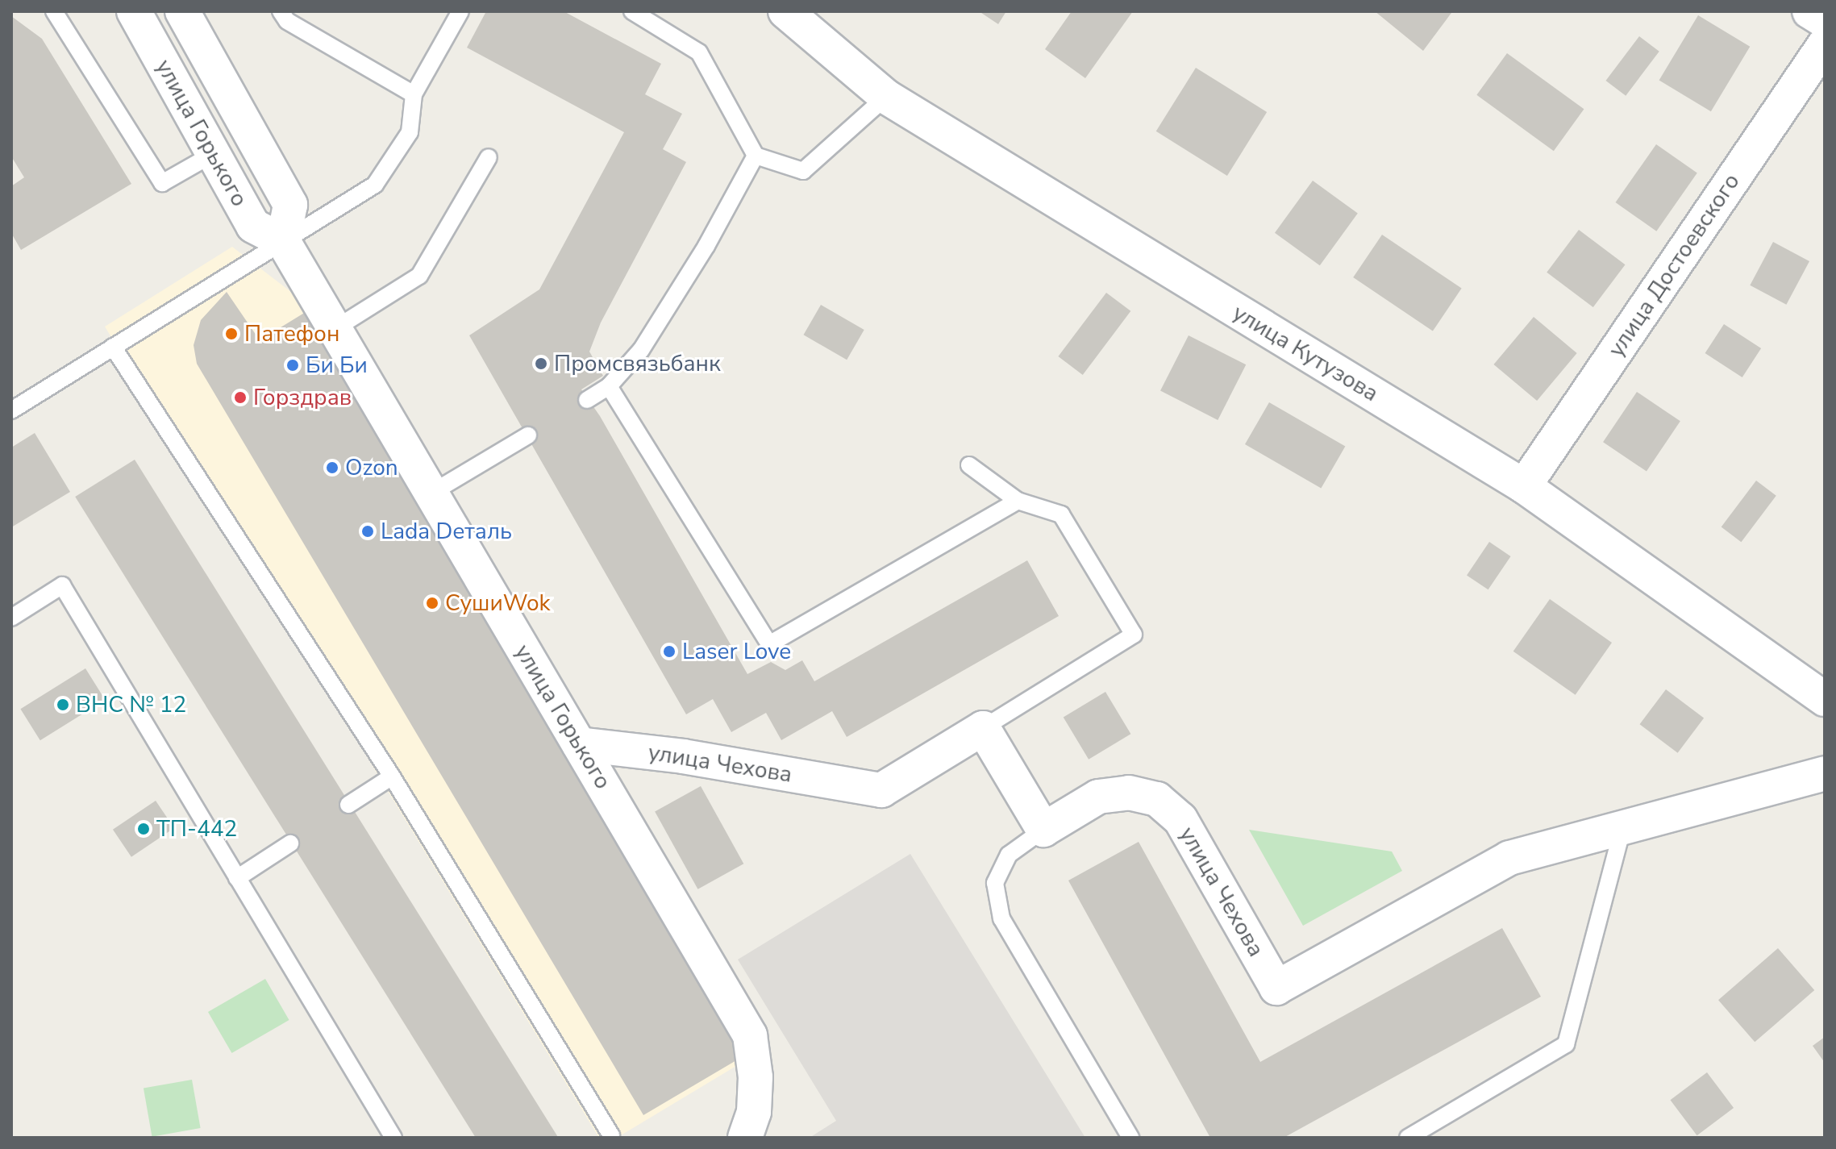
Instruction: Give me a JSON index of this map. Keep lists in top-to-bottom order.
{
  "streets": {
    "street": [
      "улица Горького",
      "улица Достоевского",
      "улица Кутузова",
      "улица Чехова"
    ]
  },
  "crossings": [
    ["улица Горького", "улица Чехова"],
    ["улица Достоевского", "улица Кутузова"]
  ],
  "places": [
    "Патефон",
    "Промсвязьбанк",
    "Би Би",
    "Горздрав",
    "Ozon",
    "Lada Dеталь",
    "СушиWok",
    "Laser Love",
    "ВНС № 12",
    "ТП-442"
  ]
}
